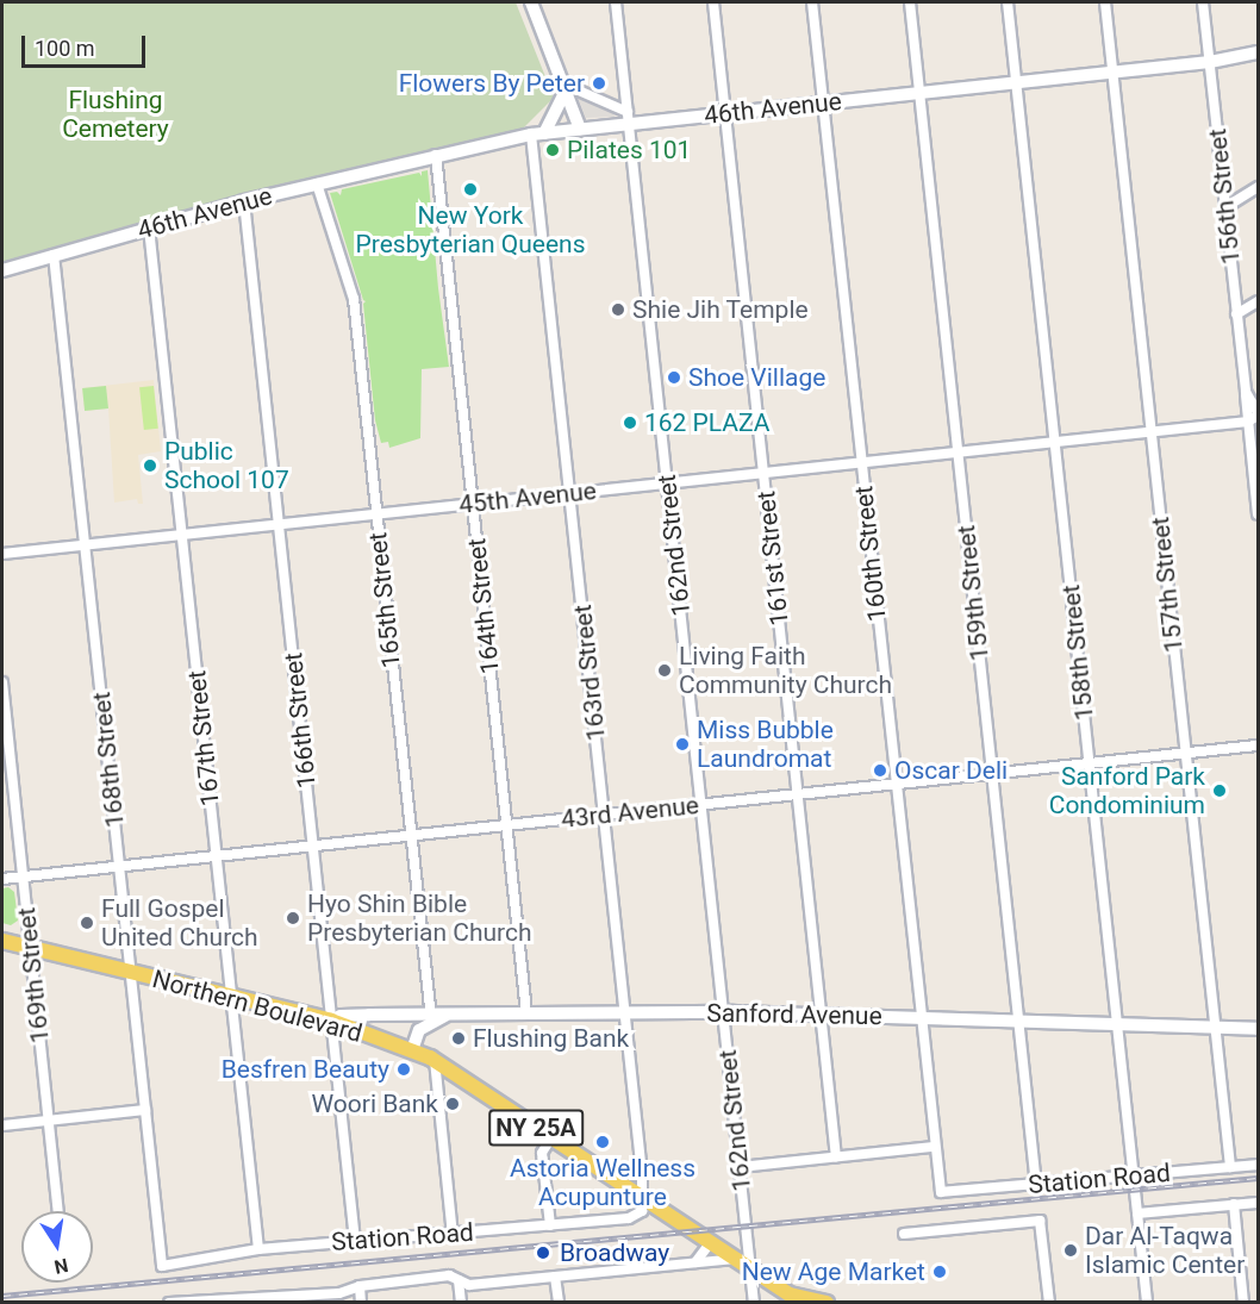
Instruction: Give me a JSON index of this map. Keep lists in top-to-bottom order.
{
  "streets": {
    "main road": ["Northern Boulevard", "NY 25A"],
    "street": [
      "46th Avenue",
      "156th Street",
      "45th Avenue",
      "162nd Street",
      "160th Street",
      "161st Street",
      "157th Street",
      "159th Street",
      "165th Street",
      "164th Street",
      "158th Street",
      "163rd Street",
      "166th Street",
      "167th Street",
      "168th Street",
      "43rd Avenue",
      "169th Street",
      "Sanford Avenue",
      "Station Road"
    ]
  },
  "crossings": [
    ["46th Avenue", "156th Street"],
    ["46th Avenue", "162nd Street"],
    ["46th Avenue", "160th Street"],
    ["46th Avenue", "161st Street"],
    ["46th Avenue", "157th Street"],
    ["46th Avenue", "159th Street"],
    ["46th Avenue", "165th Street"],
    ["46th Avenue", "164th Street"],
    ["46th Avenue", "158th Street"],
    ["46th Avenue", "163rd Street"],
    ["46th Avenue", "166th Street"],
    ["46th Avenue", "167th Street"],
    ["46th Avenue", "168th Street"],
    ["156th Street", "45th Avenue"],
    ["45th Avenue", "162nd Street"],
    ["45th Avenue", "160th Street"],
    ["45th Avenue", "161st Street"],
    ["45th Avenue", "157th Street"],
    ["45th Avenue", "159th Street"],
    ["45th Avenue", "165th Street"],
    ["45th Avenue", "164th Street"],
    ["45th Avenue", "158th Street"],
    ["45th Avenue", "163rd Street"],
    ["45th Avenue", "166th Street"],
    ["45th Avenue", "167th Street"],
    ["45th Avenue", "168th Street"],
    ["162nd Street", "43rd Avenue"],
    ["162nd Street", "Northern Boulevard"],
    ["162nd Street", "Sanford Avenue"],
    ["160th Street", "43rd Avenue"],
    ["160th Street", "Sanford Avenue"],
    ["160th Street", "Station Road"],
    ["161st Street", "43rd Avenue"],
    ["161st Street", "Sanford Avenue"],
    ["157th Street", "43rd Avenue"],
    ["157th Street", "Sanford Avenue"],
    ["157th Street", "Station Road"],
    ["159th Street", "43rd Avenue"],
    ["159th Street", "Sanford Avenue"],
    ["159th Street", "Station Road"],
    ["165th Street", "43rd Avenue"],
    ["165th Street", "Sanford Avenue"],
    ["164th Street", "43rd Avenue"],
    ["164th Street", "Sanford Avenue"],
    ["158th Street", "43rd Avenue"],
    ["158th Street", "Sanford Avenue"],
    ["158th Street", "Station Road"],
    ["163rd Street", "43rd Avenue"],
    ["163rd Street", "Northern Boulevard"],
    ["163rd Street", "Sanford Avenue"],
    ["163rd Street", "Station Road"],
    ["166th Street", "43rd Avenue"],
    ["166th Street", "Northern Boulevard"],
    ["166th Street", "Sanford Avenue"],
    ["166th Street", "Station Road"],
    ["167th Street", "43rd Avenue"],
    ["167th Street", "Northern Boulevard"],
    ["167th Street", "Station Road"],
    ["168th Street", "43rd Avenue"],
    ["168th Street", "Northern Boulevard"],
    ["168th Street", "Station Road"],
    ["43rd Avenue", "169th Street"],
    ["169th Street", "Northern Boulevard"],
    ["Northern Boulevard", "Sanford Avenue"],
    ["Northern Boulevard", "Station Road"]
  ],
  "parks": ["Flushing Cemetery"],
  "places": [
    "Flowers By Peter",
    "Pilates 101",
    "New York Presbyterian Queens",
    "Shie Jih Temple",
    "Shoe Village",
    "162 PLAZA",
    "Public School 107",
    "Living Faith Community Church",
    "Miss Bubble Laundromat",
    "Oscar Deli",
    "Sanford Park Condominium",
    "Hyo Shin Bible Presbyterian Church",
    "Full Gospel United Church",
    "Flushing Bank",
    "Besfren Beauty",
    "Woori Bank",
    "Astoria Wellness Acupunture",
    "Dar Al-Taqwa Islamic Center",
    "Broadway",
    "New Age Market"
  ],
  "scale_bar": "100 m",
  "north": "bottom"
}
